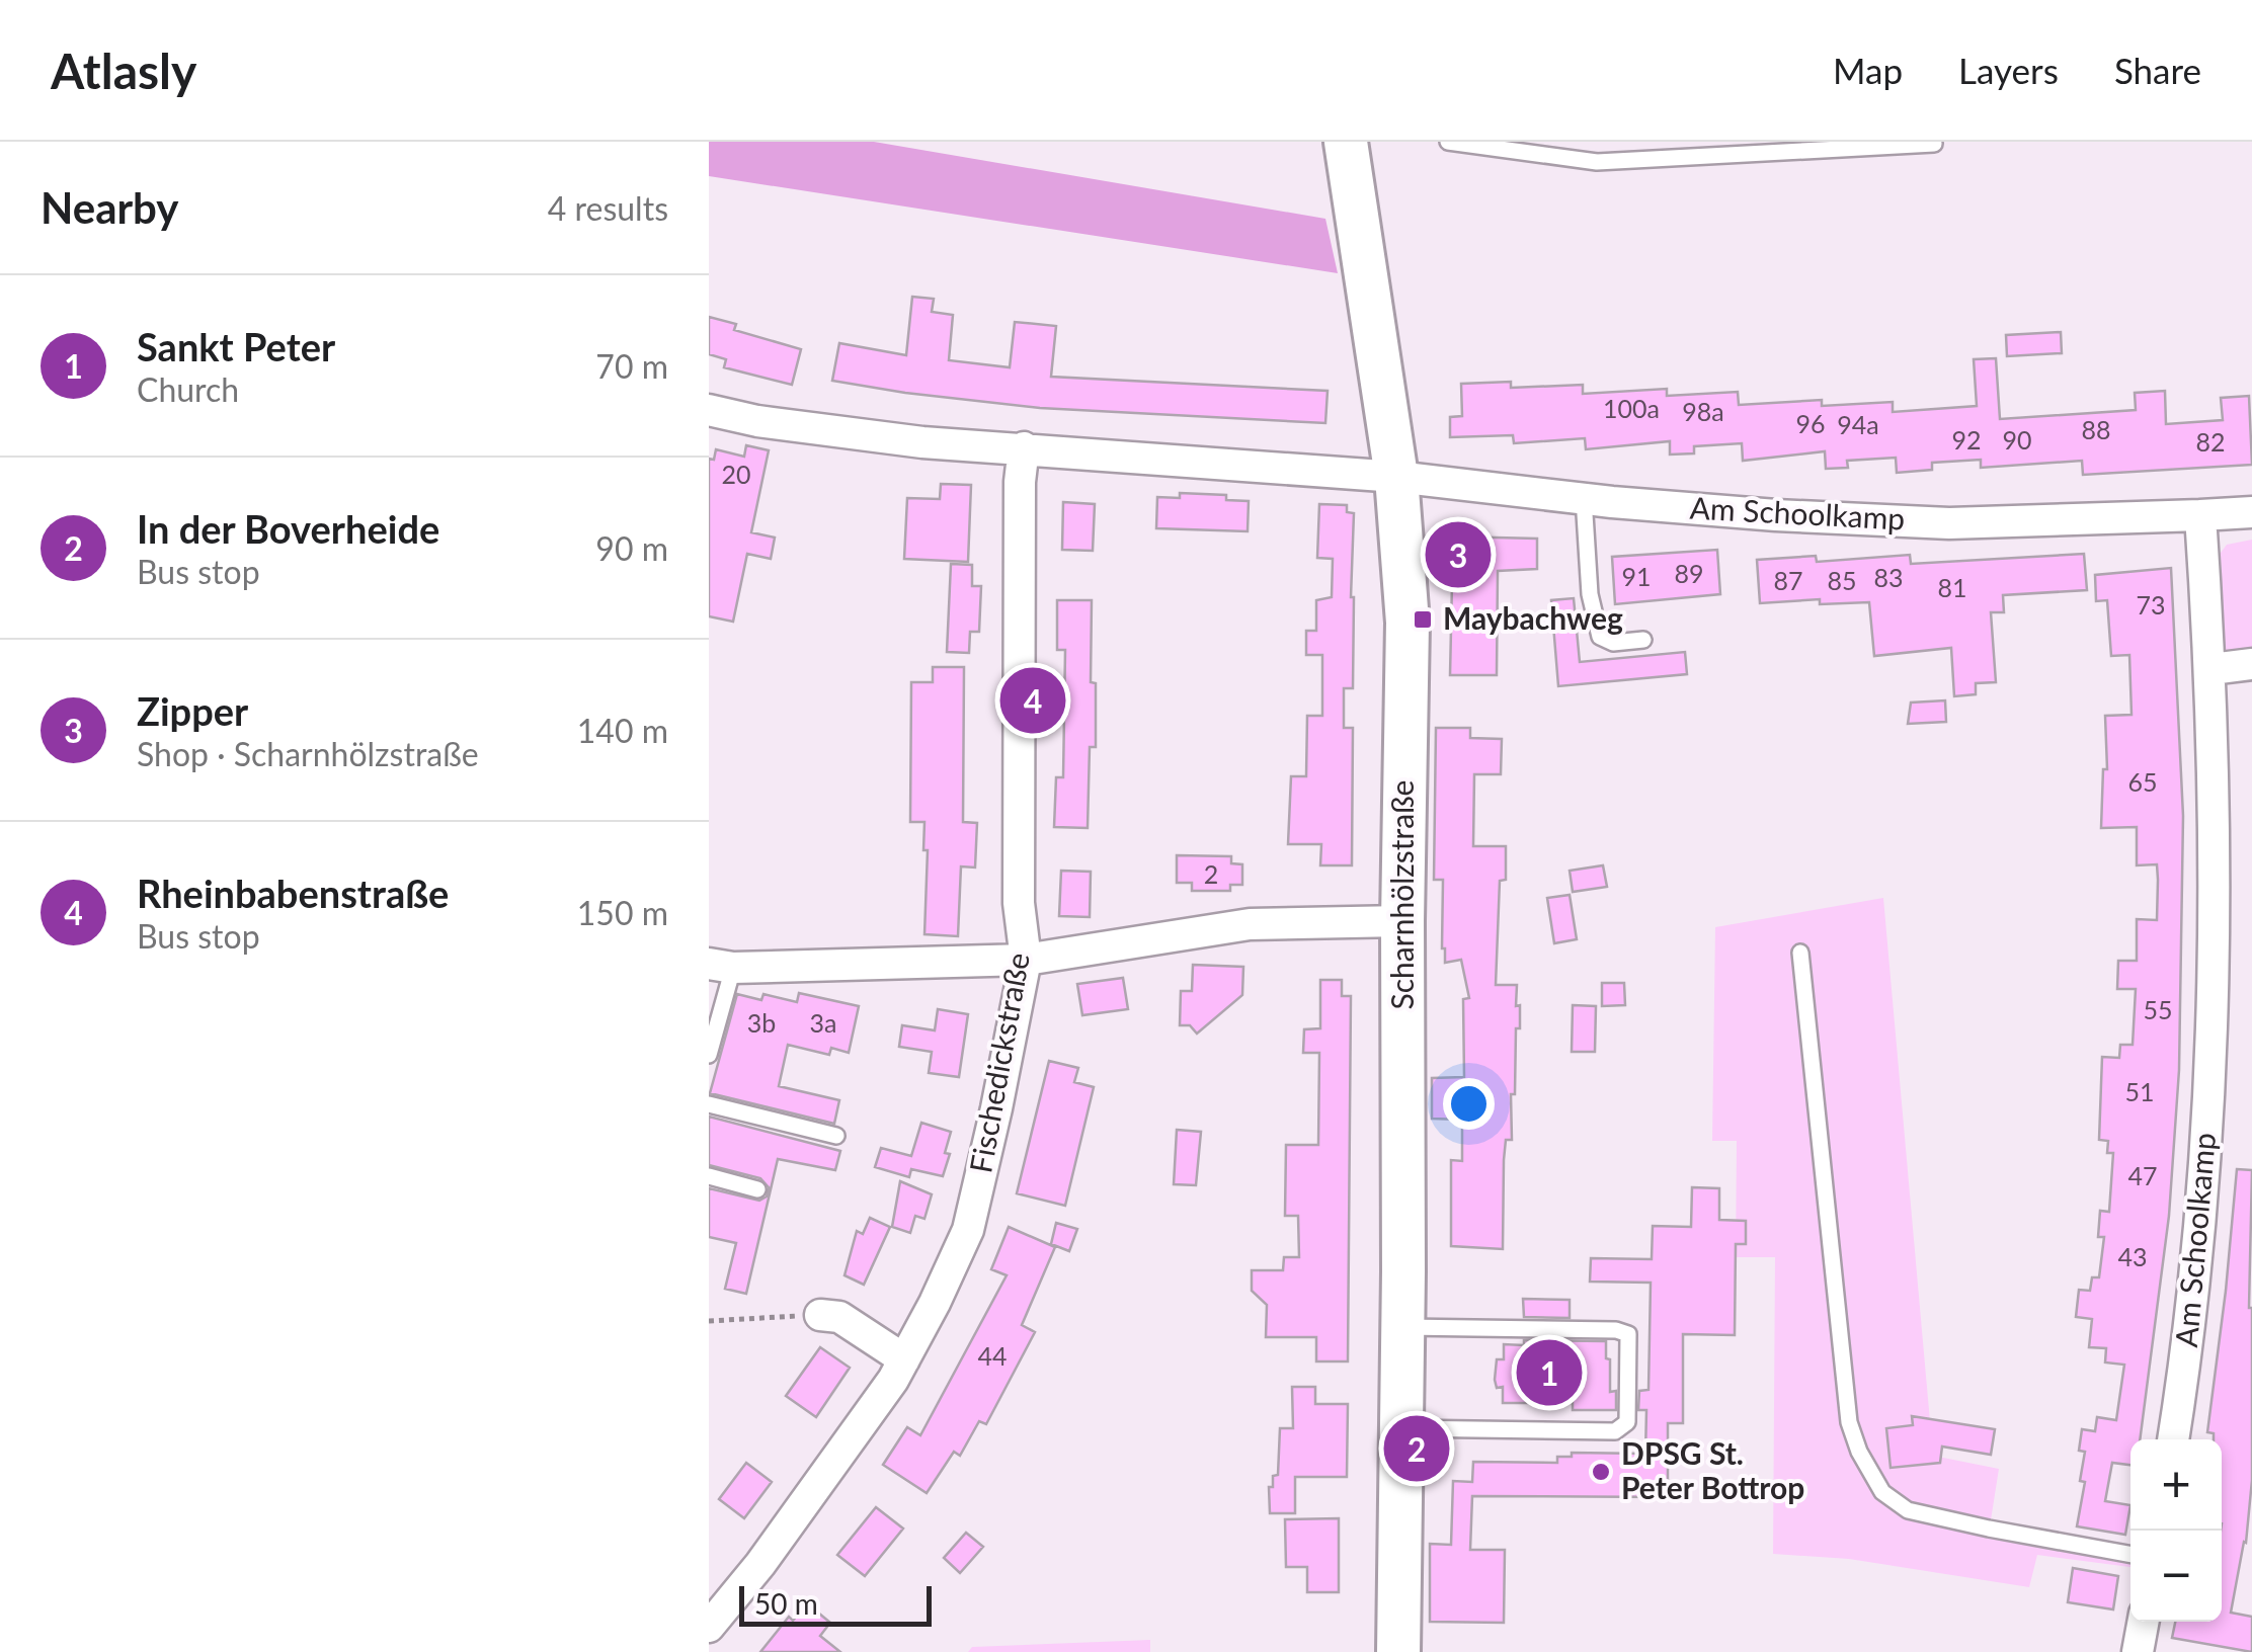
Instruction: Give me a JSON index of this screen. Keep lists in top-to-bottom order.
{
  "streets": {
    "main road": ["Scharnhölzstraße"],
    "street": ["Am Schoolkamp", "Fischedickstraße"]
  },
  "crossings": [
    ["Am Schoolkamp", "Scharnhölzstraße"],
    ["Am Schoolkamp", "Fischedickstraße"]
  ],
  "places": {
    "transit": ["Maybachweg"],
    "other": ["DPSG St. Peter Bottrop"]
  },
  "house_numbers": [
    "100a",
    "98a",
    "96",
    "94a",
    "88",
    "92",
    "90",
    "82",
    "20",
    "89",
    "91",
    "83",
    "87",
    "85",
    "81",
    "73",
    "65",
    "2",
    "55",
    "3b",
    "3a",
    "51",
    "47",
    "43",
    "44"
  ],
  "scale_bar": "50 m",
  "page": {
    "header": "Atlasly",
    "nav": ["Map", "Layers", "Share"],
    "heading": ["Nearby", "4 results"],
    "list": [
      {
        "mark": "1",
        "name": "Sankt Peter",
        "note": "Church",
        "value": "70 m"
      },
      {
        "mark": "2",
        "name": "In der Boverheide",
        "note": "Bus stop",
        "value": "90 m"
      },
      {
        "mark": "3",
        "name": "Zipper",
        "note": "Shop · Scharnhölzstraße",
        "value": "140 m"
      },
      {
        "mark": "4",
        "name": "Rheinbabenstraße",
        "note": "Bus stop",
        "value": "150 m"
      }
    ],
    "pins": [
      "3",
      "4",
      "1",
      "2"
    ],
    "map_buttons": ["+", "−"],
    "scale": "50 m"
  }
}
